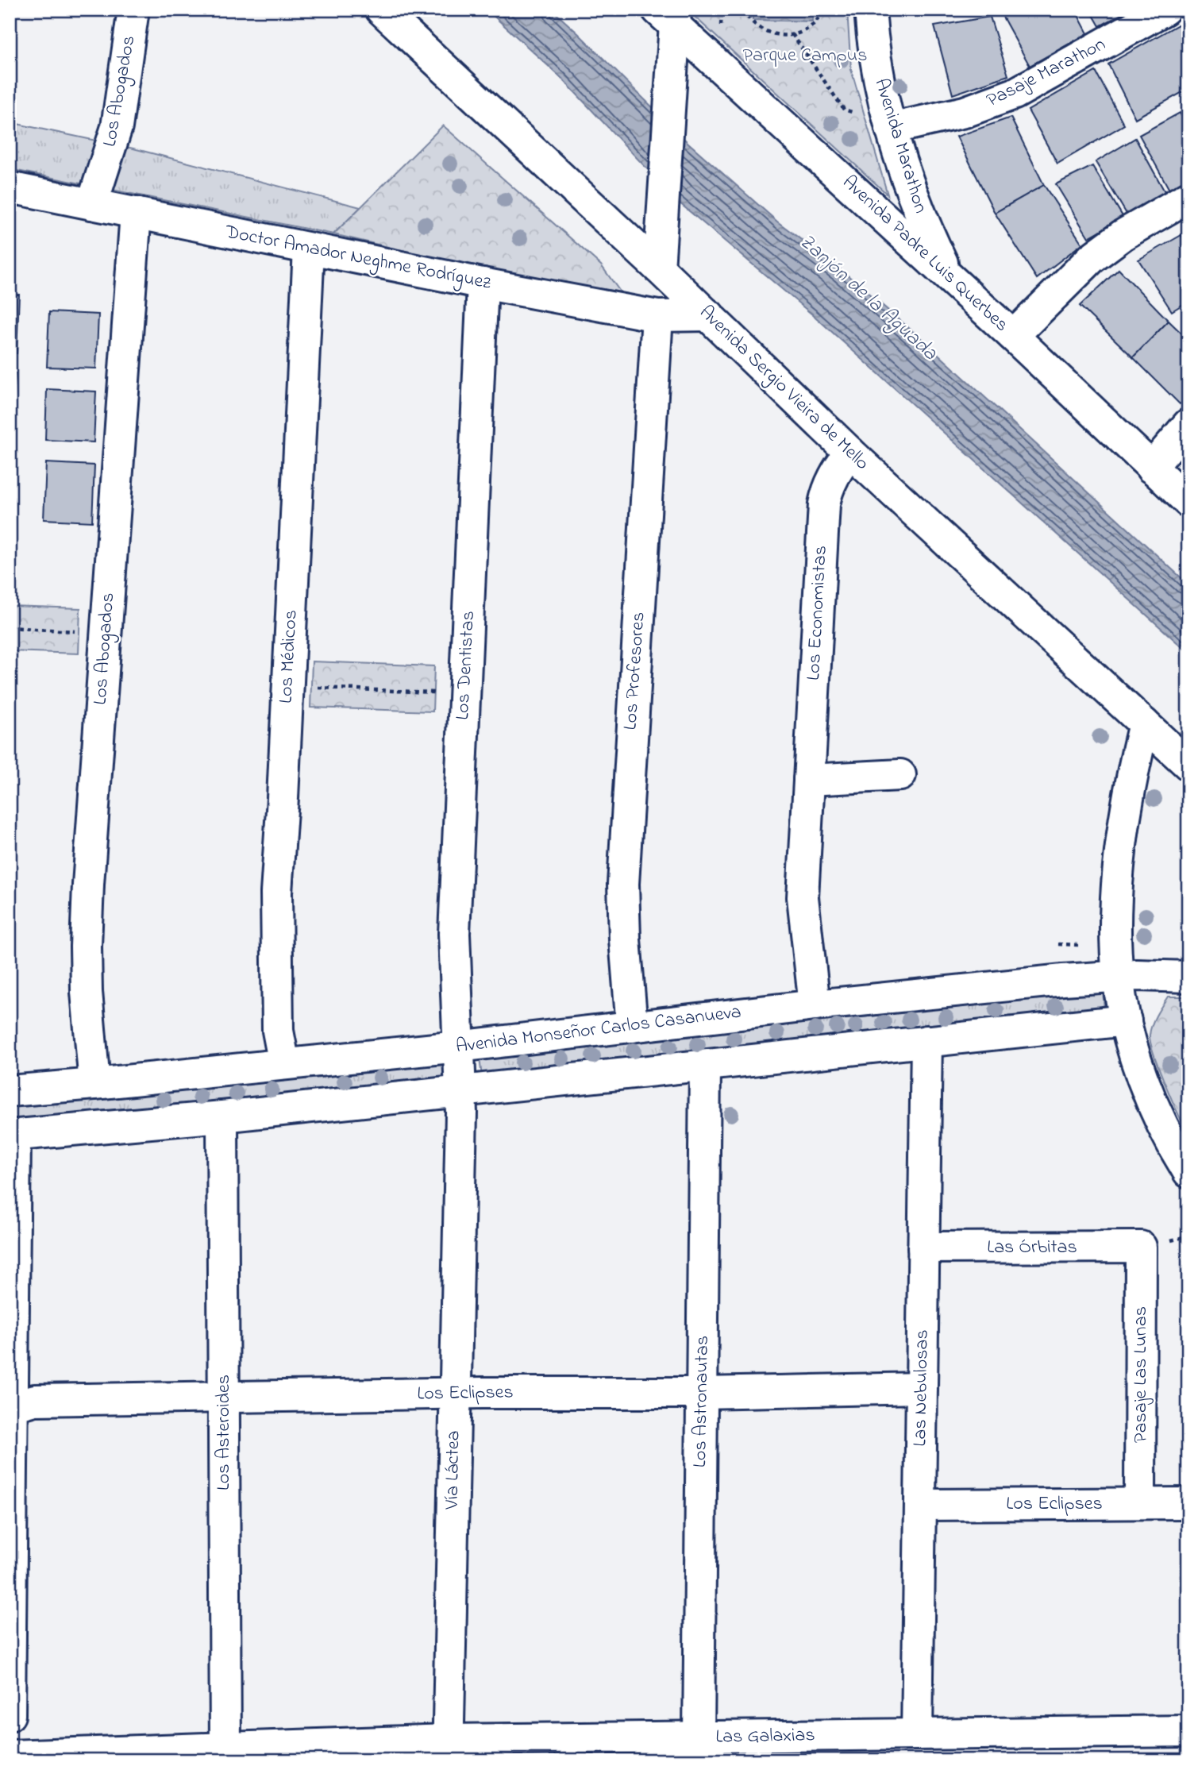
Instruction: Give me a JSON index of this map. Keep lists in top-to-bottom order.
{
  "streets": {
    "street": [
      "Pasaje Marathon",
      "Los Abogados",
      "Avenida Marathon",
      "Avenida Padre Luis Querbes",
      "Doctor Amador Neghme Rodríguez",
      "Avenida Sergio Vieira de Mello",
      "Los Economistas",
      "Los Médicos",
      "Los Dentistas",
      "Los Profesores",
      "Avenida Monseñor Carlos Casanueva",
      "Las Órbitas",
      "Pasaje Las Lunas",
      "Las Nebulosas",
      "Los Eclipses",
      "Los Astronautas",
      "Los Asteroides",
      "Vía Láctea",
      "Las Galaxias"
    ]
  },
  "crossings": [
    ["Pasaje Marathon", "Avenida Marathon"],
    ["Los Abogados", "Doctor Amador Neghme Rodríguez"],
    ["Los Abogados", "Avenida Monseñor Carlos Casanueva"],
    ["Avenida Marathon", "Avenida Padre Luis Querbes"],
    ["Doctor Amador Neghme Rodríguez", "Avenida Sergio Vieira de Mello"],
    ["Doctor Amador Neghme Rodríguez", "Los Médicos"],
    ["Doctor Amador Neghme Rodríguez", "Los Dentistas"],
    ["Doctor Amador Neghme Rodríguez", "Los Profesores"],
    ["Avenida Sergio Vieira de Mello", "Los Economistas"],
    ["Los Economistas", "Avenida Monseñor Carlos Casanueva"],
    ["Los Médicos", "Avenida Monseñor Carlos Casanueva"],
    ["Los Dentistas", "Avenida Monseñor Carlos Casanueva"],
    ["Los Dentistas", "Vía Láctea"],
    ["Los Profesores", "Avenida Monseñor Carlos Casanueva"],
    ["Avenida Monseñor Carlos Casanueva", "Vía Láctea"],
    ["Las Órbitas", "Pasaje Las Lunas"],
    ["Las Órbitas", "Las Nebulosas"],
    ["Pasaje Las Lunas", "Los Eclipses"],
    ["Las Nebulosas", "Los Eclipses"],
    ["Las Nebulosas", "Las Galaxias"],
    ["Los Eclipses", "Los Astronautas"],
    ["Los Eclipses", "Los Asteroides"],
    ["Los Eclipses", "Vía Láctea"],
    ["Los Astronautas", "Las Galaxias"],
    ["Los Asteroides", "Las Galaxias"],
    ["Vía Láctea", "Las Galaxias"]
  ],
  "water": ["Zanjón de la Aguada"],
  "parks": ["Parque Campus"]
}
